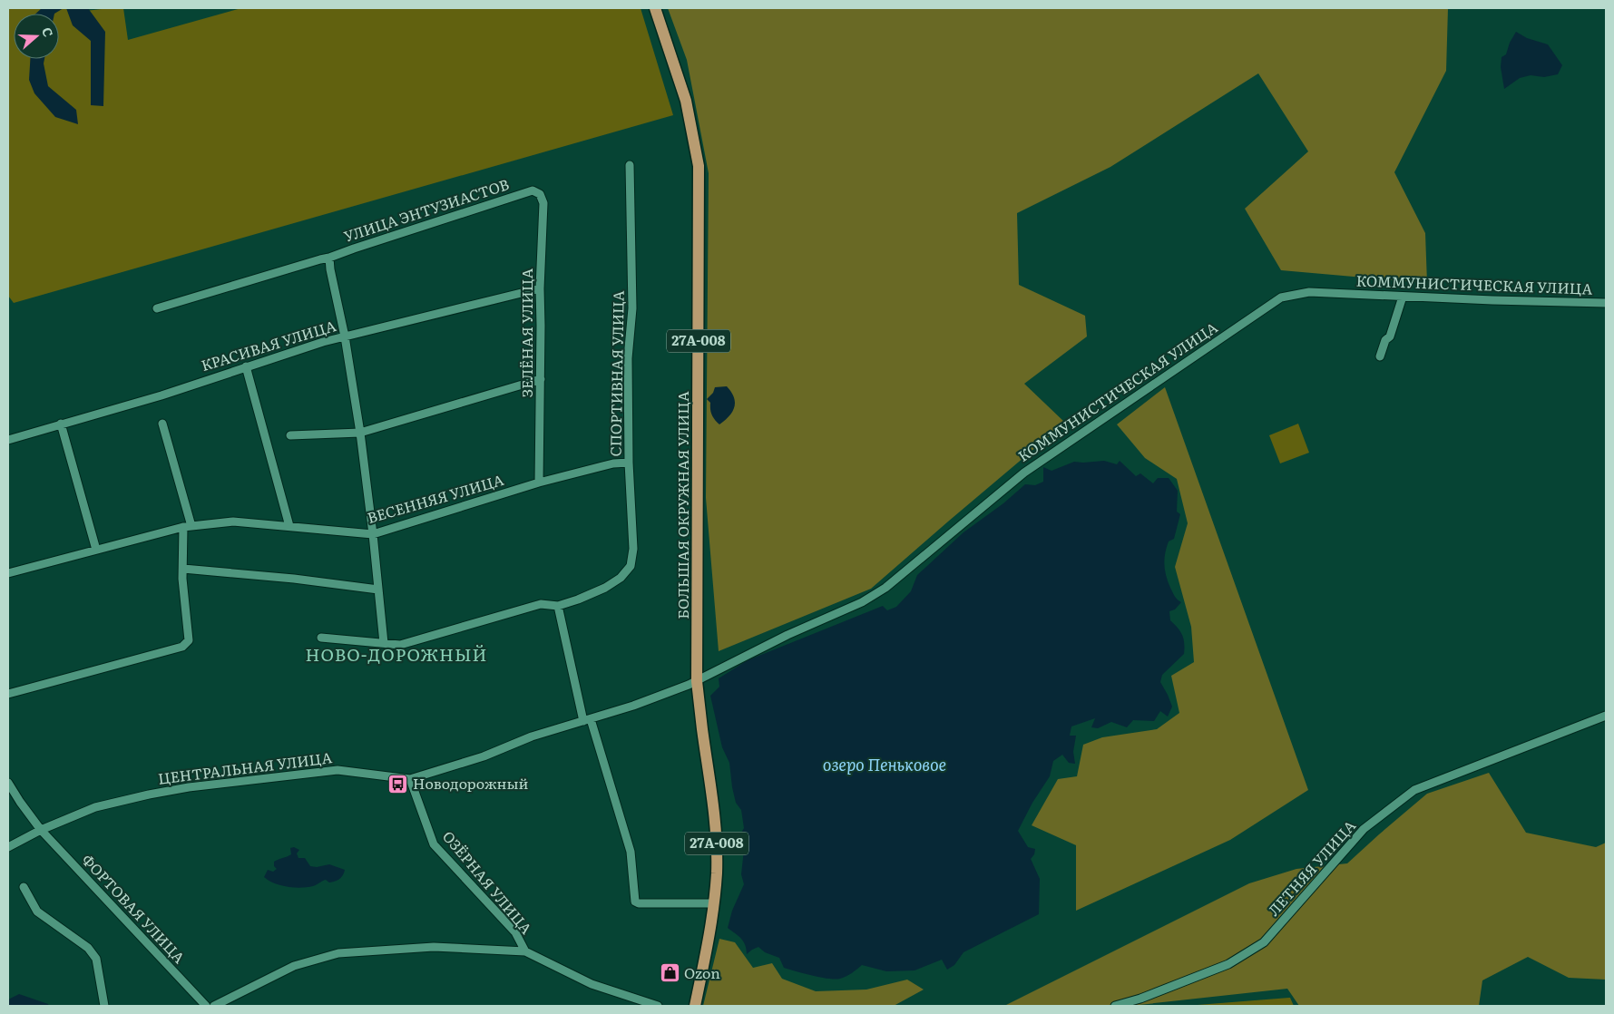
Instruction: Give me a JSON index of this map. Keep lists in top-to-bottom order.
{
  "streets": {
    "main road": ["27А-008", "БОЛЬШАЯ ОКРУЖНАЯ УЛИЦА"],
    "street": [
      "УЛИЦА ЭНТУЗИАСТОВ",
      "КОММУНИСТИЧЕСКАЯ УЛИЦА",
      "ЗЕЛЁНАЯ УЛИЦА",
      "КРАСИВАЯ УЛИЦА",
      "СПОРТИВНАЯ УЛИЦА",
      "ВЕСЕННЯЯ УЛИЦА",
      "ЦЕНТРАЛЬНАЯ УЛИЦА",
      "ЛЕТНЯЯ УЛИЦА",
      "ОЗЁРНАЯ УЛИЦА",
      "ФОРТОВАЯ УЛИЦА"
    ]
  },
  "crossings": [
    ["УЛИЦА ЭНТУЗИАСТОВ", "ЗЕЛЁНАЯ УЛИЦА"],
    ["КОММУНИСТИЧЕСКАЯ УЛИЦА", "БОЛЬШАЯ ОКРУЖНАЯ УЛИЦА"],
    ["КОММУНИСТИЧЕСКАЯ УЛИЦА", "ЦЕНТРАЛЬНАЯ УЛИЦА"],
    ["ЗЕЛЁНАЯ УЛИЦА", "КРАСИВАЯ УЛИЦА"],
    ["ЗЕЛЁНАЯ УЛИЦА", "ВЕСЕННЯЯ УЛИЦА"],
    ["СПОРТИВНАЯ УЛИЦА", "ВЕСЕННЯЯ УЛИЦА"],
    ["БОЛЬШАЯ ОКРУЖНАЯ УЛИЦА", "ЦЕНТРАЛЬНАЯ УЛИЦА"],
    ["ЦЕНТРАЛЬНАЯ УЛИЦА", "ОЗЁРНАЯ УЛИЦА"],
    ["ЦЕНТРАЛЬНАЯ УЛИЦА", "ФОРТОВАЯ УЛИЦА"]
  ],
  "districts": ["НОВО-ДОРОЖНЫЙ"],
  "water": ["озеро Пеньковое"],
  "places": {
    "bus stop": ["Новодорожный"],
    "shop": ["Ozon"]
  },
  "north": "right"
}
